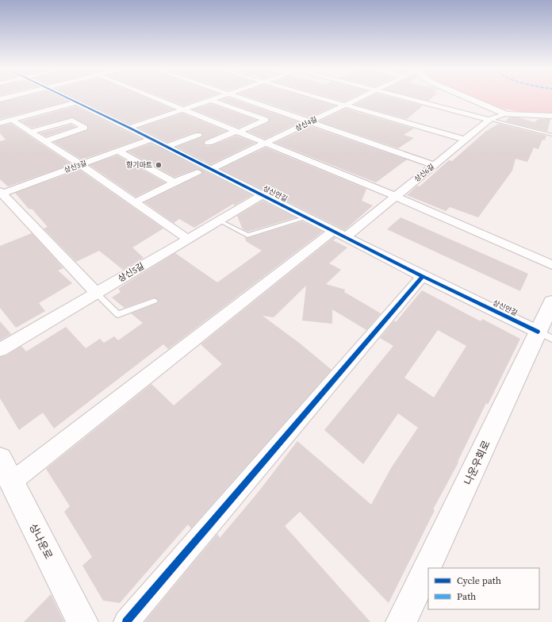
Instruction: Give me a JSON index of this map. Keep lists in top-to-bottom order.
{
  "streets": {
    "street": [
      "상신4길",
      "상신3길",
      "상신6길",
      "상신안길",
      "상신5길",
      "나운우회로",
      "상나운로"
    ]
  },
  "crossings": [
    ["상신4길", "상신안길"],
    ["상신3길", "상신안길"],
    ["상신6길", "상신안길"],
    ["상신6길", "상나운로"],
    ["상신안길", "상신5길"],
    ["상신안길", "나운우회로"]
  ],
  "places": ["향기마트"],
  "legend": ["Cycle path", "Path"]
}
